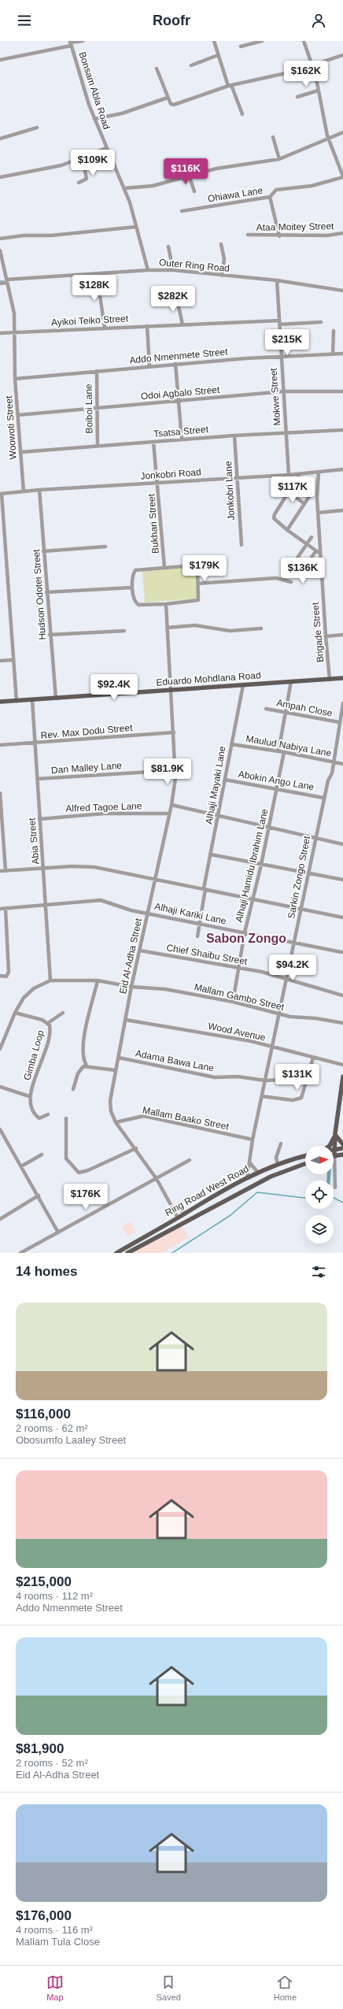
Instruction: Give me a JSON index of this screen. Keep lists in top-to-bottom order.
{
  "streets": {
    "main road": ["Eduardo Mohdlana Road", "Ring Road West Road"],
    "street": [
      "Bonsam Abla Road",
      "Ohiawa Lane",
      "Ataa Moitey Street",
      "Outer Ring Road",
      "Ayikoi Teiko Street",
      "Addo Nmenmete Street",
      "Odoi Agbalo Street",
      "Mokwe Street",
      "Boiboi Lane",
      "Woowoti Street",
      "Tsatsa Street",
      "Jonkobri Road",
      "Jonkobri Lane",
      "Bukhari Street",
      "Hudson Odotei Street",
      "Brigade Street",
      "Ampah Close",
      "Rev. Max Dodu Street",
      "Maulud Nabiya Lane",
      "Dan Malley Lane",
      "Abokin Ango Lane",
      "Alhaji Mayaki Lane",
      "Alfred Tagoe Lane",
      "Abia Street",
      "Alhaji Hamidu Ibrahim Lane",
      "Sarkin Zongo Street",
      "Alhaji Kariki Lane",
      "Chief Shaibu Street",
      "Eid Al-Adha Street",
      "Mallam Gambo Street",
      "Wood Avenue",
      "Gimba Loop",
      "Adama Bawa Lane",
      "Mallam Baako Street"
    ]
  },
  "crossings": [
    ["Bonsam Abla Road", "Outer Ring Road"],
    ["Outer Ring Road", "Mokwe Street"],
    ["Outer Ring Road", "Woowoti Street"],
    ["Ayikoi Teiko Street", "Mokwe Street"],
    ["Ayikoi Teiko Street", "Woowoti Street"],
    ["Addo Nmenmete Street", "Mokwe Street"],
    ["Addo Nmenmete Street", "Boiboi Lane"],
    ["Addo Nmenmete Street", "Woowoti Street"],
    ["Odoi Agbalo Street", "Mokwe Street"],
    ["Odoi Agbalo Street", "Boiboi Lane"],
    ["Odoi Agbalo Street", "Woowoti Street"],
    ["Mokwe Street", "Tsatsa Street"],
    ["Mokwe Street", "Jonkobri Road"],
    ["Boiboi Lane", "Tsatsa Street"],
    ["Woowoti Street", "Tsatsa Street"],
    ["Woowoti Street", "Jonkobri Road"],
    ["Tsatsa Street", "Jonkobri Lane"],
    ["Tsatsa Street", "Bukhari Street"],
    ["Jonkobri Road", "Jonkobri Lane"],
    ["Jonkobri Road", "Bukhari Street"],
    ["Jonkobri Road", "Hudson Odotei Street"],
    ["Jonkobri Road", "Brigade Street"],
    ["Hudson Odotei Street", "Eduardo Mohdlana Road"],
    ["Brigade Street", "Eduardo Mohdlana Road"],
    ["Eduardo Mohdlana Road", "Alhaji Mayaki Lane"],
    ["Eduardo Mohdlana Road", "Abia Street"],
    ["Eduardo Mohdlana Road", "Eid Al-Adha Street"],
    ["Ampah Close", "Sarkin Zongo Street"],
    ["Rev. Max Dodu Street", "Abia Street"],
    ["Rev. Max Dodu Street", "Eid Al-Adha Street"],
    ["Maulud Nabiya Lane", "Alhaji Mayaki Lane"],
    ["Maulud Nabiya Lane", "Alhaji Hamidu Ibrahim Lane"],
    ["Maulud Nabiya Lane", "Sarkin Zongo Street"],
    ["Dan Malley Lane", "Abia Street"],
    ["Dan Malley Lane", "Eid Al-Adha Street"],
    ["Abokin Ango Lane", "Alhaji Mayaki Lane"],
    ["Abokin Ango Lane", "Alhaji Hamidu Ibrahim Lane"],
    ["Abokin Ango Lane", "Sarkin Zongo Street"],
    ["Alhaji Mayaki Lane", "Alhaji Kariki Lane"],
    ["Alfred Tagoe Lane", "Abia Street"],
    ["Alfred Tagoe Lane", "Eid Al-Adha Street"],
    ["Abia Street", "Alhaji Kariki Lane"],
    ["Abia Street", "Mallam Gambo Street"],
    ["Alhaji Hamidu Ibrahim Lane", "Alhaji Kariki Lane"],
    ["Alhaji Hamidu Ibrahim Lane", "Chief Shaibu Street"],
    ["Alhaji Hamidu Ibrahim Lane", "Mallam Gambo Street"],
    ["Sarkin Zongo Street", "Alhaji Kariki Lane"],
    ["Sarkin Zongo Street", "Chief Shaibu Street"],
    ["Sarkin Zongo Street", "Mallam Gambo Street"],
    ["Sarkin Zongo Street", "Wood Avenue"],
    ["Sarkin Zongo Street", "Adama Bawa Lane"],
    ["Sarkin Zongo Street", "Mallam Baako Street"],
    ["Sarkin Zongo Street", "Ring Road West Road"],
    ["Alhaji Kariki Lane", "Eid Al-Adha Street"],
    ["Chief Shaibu Street", "Eid Al-Adha Street"],
    ["Eid Al-Adha Street", "Mallam Gambo Street"],
    ["Eid Al-Adha Street", "Wood Avenue"],
    ["Eid Al-Adha Street", "Adama Bawa Lane"],
    ["Eid Al-Adha Street", "Mallam Baako Street"],
    ["Eid Al-Adha Street", "Ring Road West Road"]
  ],
  "districts": ["Sabon Zongo"],
  "north": "right",
  "page": {
    "header": "Roofr",
    "price": [
      "$162K",
      "$109K",
      "$116K",
      "$128K",
      "$282K",
      "$215K",
      "$117K",
      "$179K",
      "$136K",
      "$92.4K",
      "$81.9K",
      "$94.2K",
      "$131K",
      "$176K"
    ],
    "heading": "14 homes",
    "list": [
      {
        "name": "$116,000",
        "note": "2 rooms · 62 m² · Obosumfo Laaley Street"
      },
      {
        "name": "$215,000",
        "note": "4 rooms · 112 m² · Addo Nmenmete Street"
      },
      {
        "name": "$81,900",
        "note": "2 rooms · 52 m² · Eid Al-Adha Street"
      },
      {
        "name": "$176,000",
        "note": "4 rooms · 116 m² · Mallam Tula Close"
      }
    ],
    "tabs": ["Map", "Saved", "Home"]
  }
}
